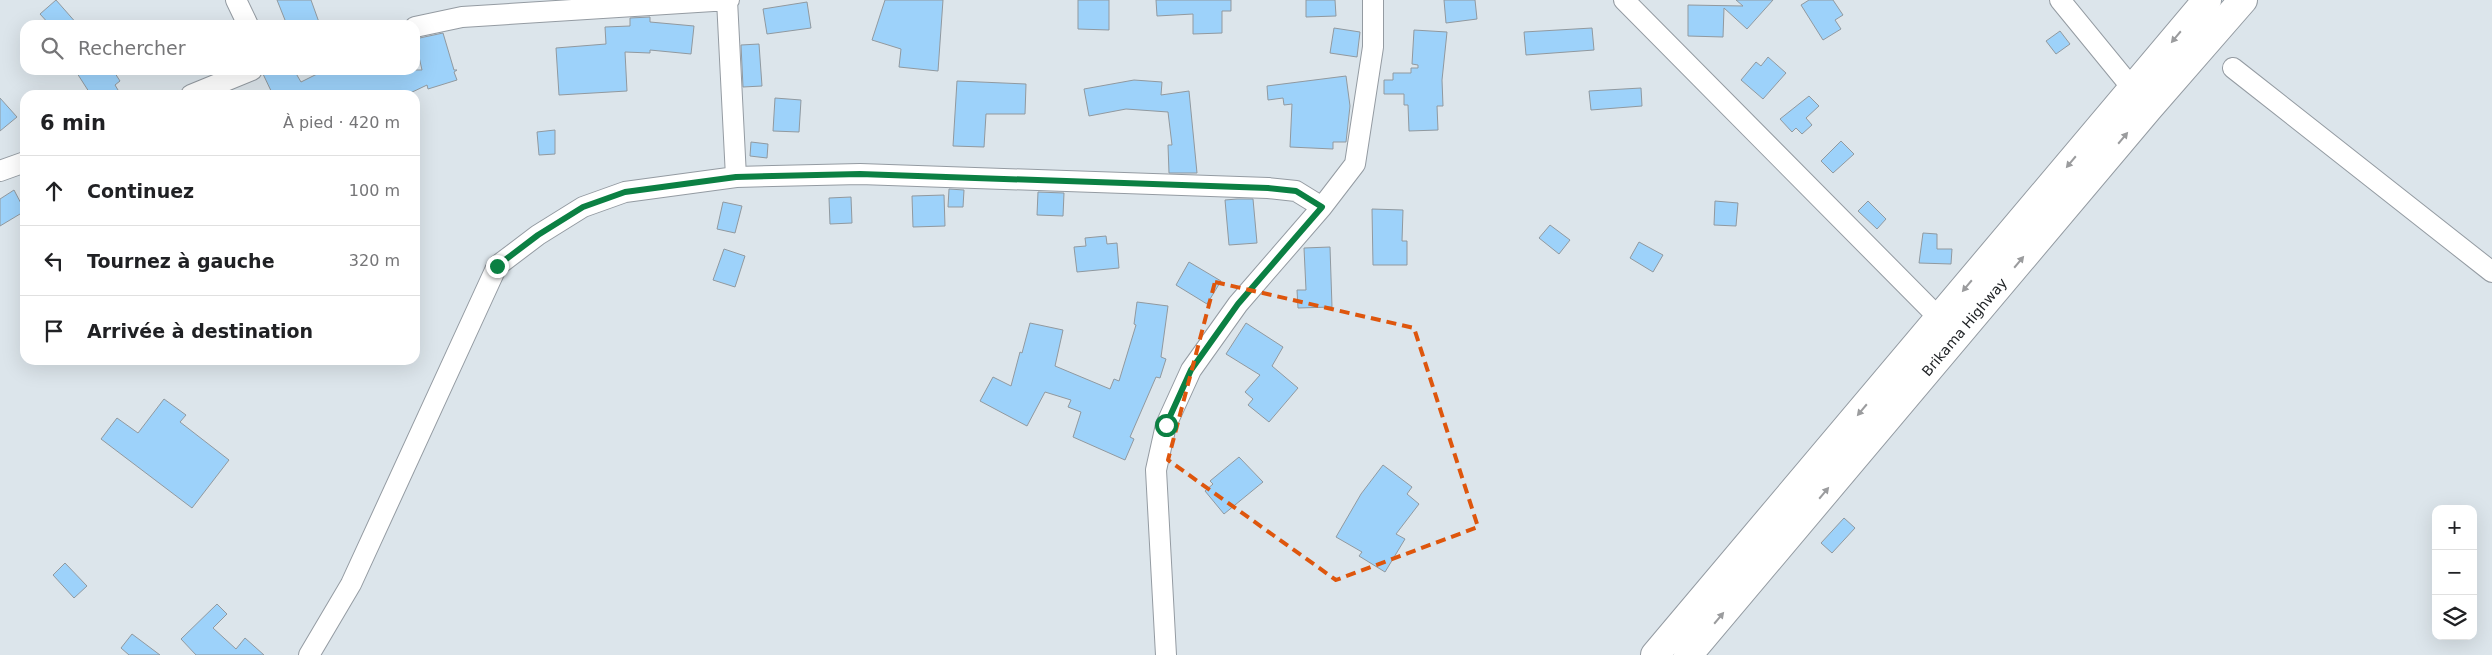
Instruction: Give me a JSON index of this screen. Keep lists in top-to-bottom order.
{
  "streets": {
    "highway": ["Brikama Highway"]
  },
  "page": {
    "search": "Rechercher",
    "heading": ["6 min", "À pied · 420 m"],
    "list": [
      ["Continuez", "100 m"],
      ["Tournez à gauche", "320 m"],
      "Arrivée à destination"
    ],
    "map_buttons": ["+", "−"]
  }
}
